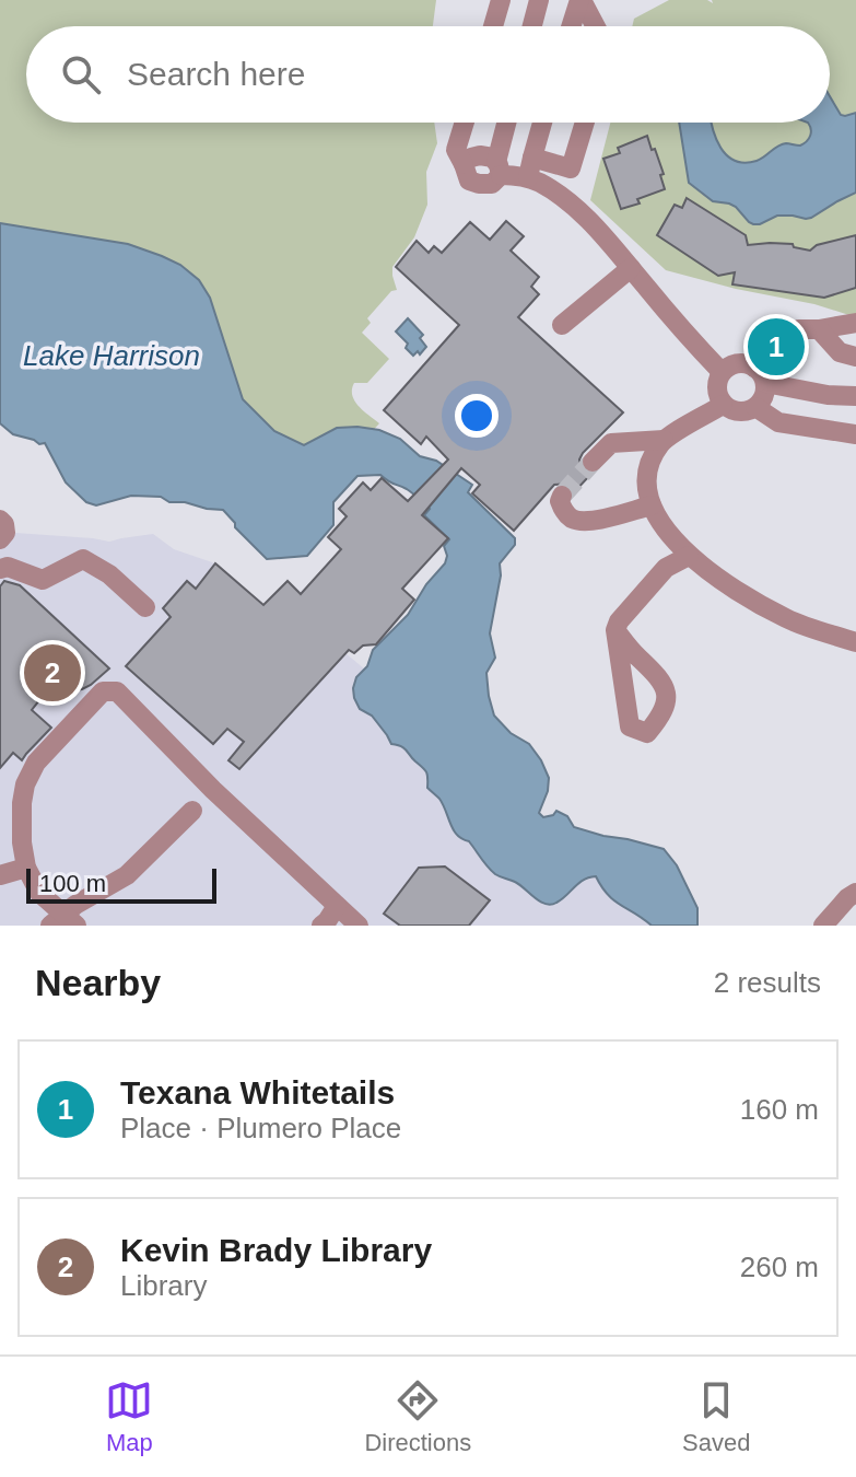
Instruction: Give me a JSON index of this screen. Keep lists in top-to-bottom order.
{
  "water": ["Lake Harrison"],
  "scale_bar": "100 m",
  "page": {
    "search": "Search here",
    "pins": ["1", "2"],
    "scale": "100 m",
    "heading": ["Nearby", "2 results"],
    "list": [
      {
        "mark": "1",
        "name": "Texana Whitetails",
        "note": "Place · Plumero Place",
        "value": "160 m"
      },
      {
        "mark": "2",
        "name": "Kevin Brady Library",
        "note": "Library",
        "value": "260 m"
      }
    ],
    "nav": ["Map", "Directions", "Saved"]
  }
}
